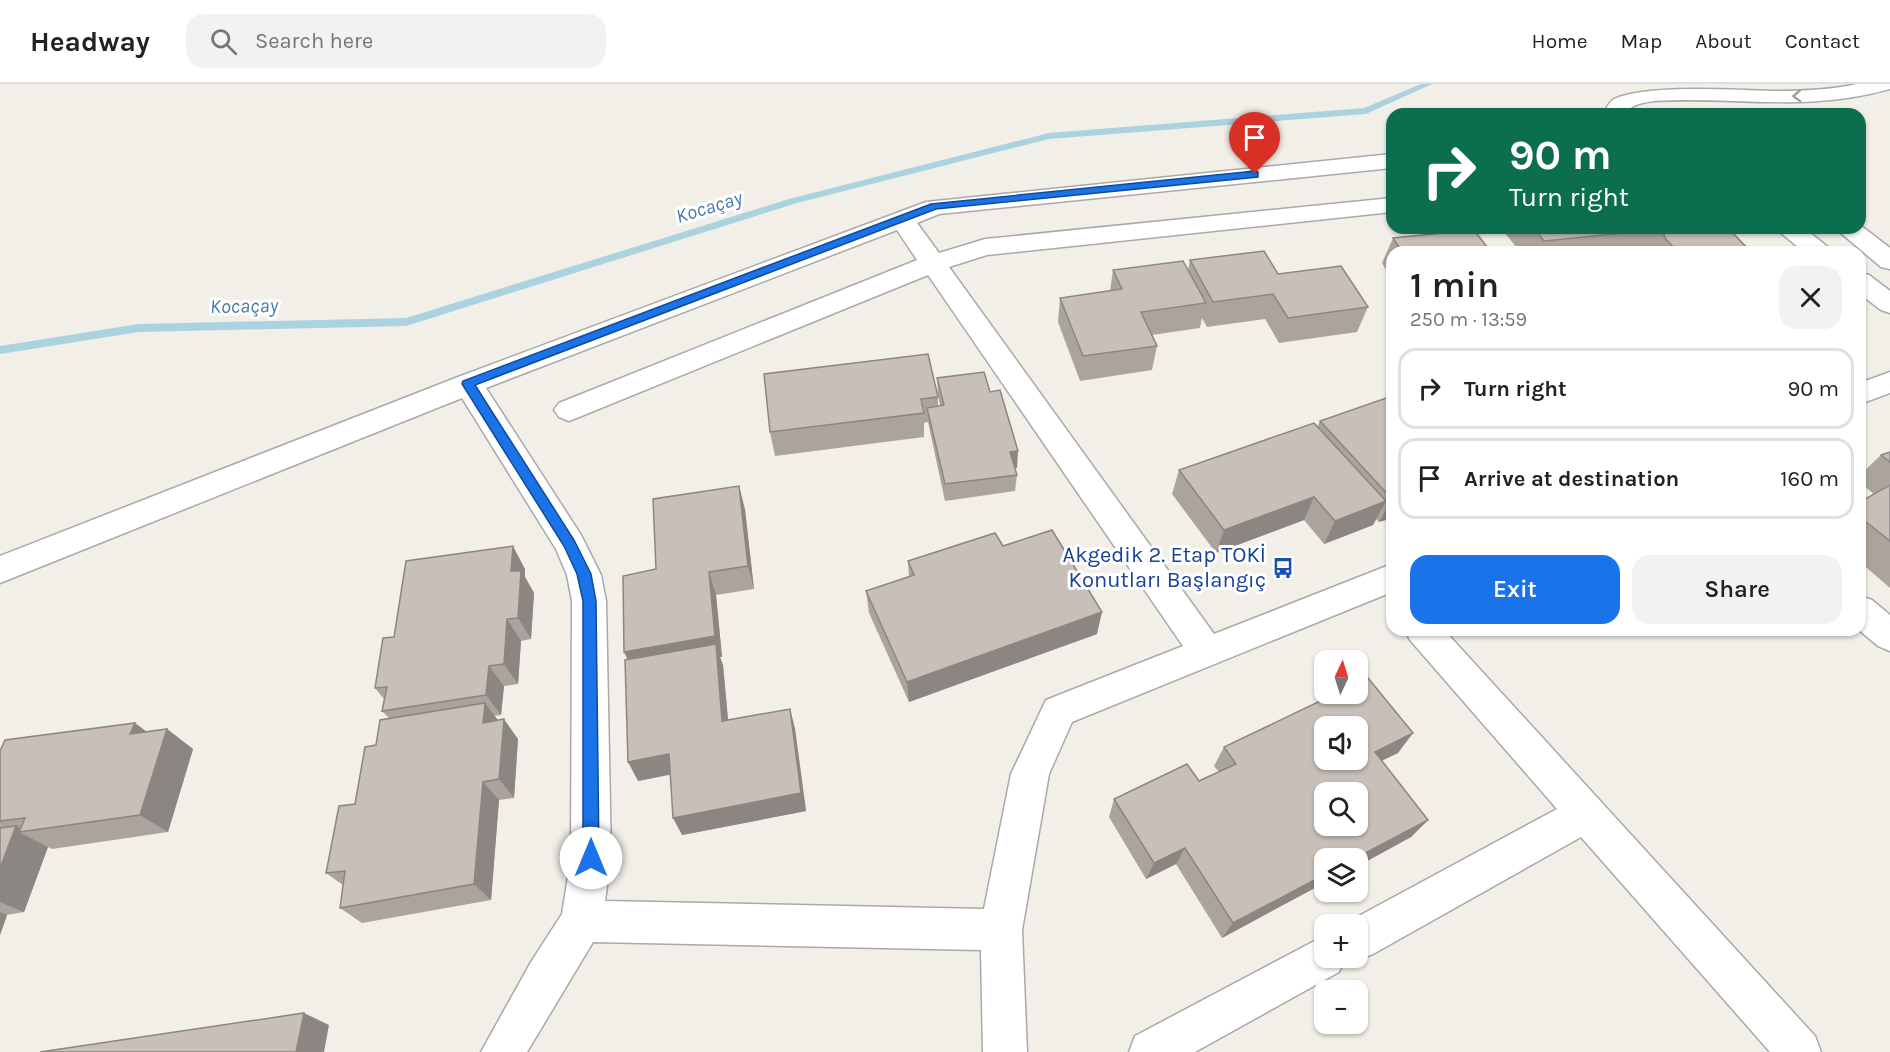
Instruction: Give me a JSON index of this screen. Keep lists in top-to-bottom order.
{
  "water": ["Kocaçay"],
  "places": {
    "bus stop": ["Akgedik 2. Etap TOKİ Konutları Başlangıç"]
  },
  "north": "top",
  "page": {
    "header": "Headway",
    "search": "Search here",
    "nav": [
      "Home",
      "Map",
      "About",
      "Contact"
    ],
    "turn": ["90 m", "Turn right"],
    "heading": ["1 min", "250 m · 13:59"],
    "list": [
      {
        "name": "Turn right",
        "value": "90 m"
      },
      {
        "name": "Arrive at destination",
        "value": "160 m"
      }
    ],
    "buttons": ["Exit", "Share"],
    "map_buttons": ["+", "−"]
  }
}
